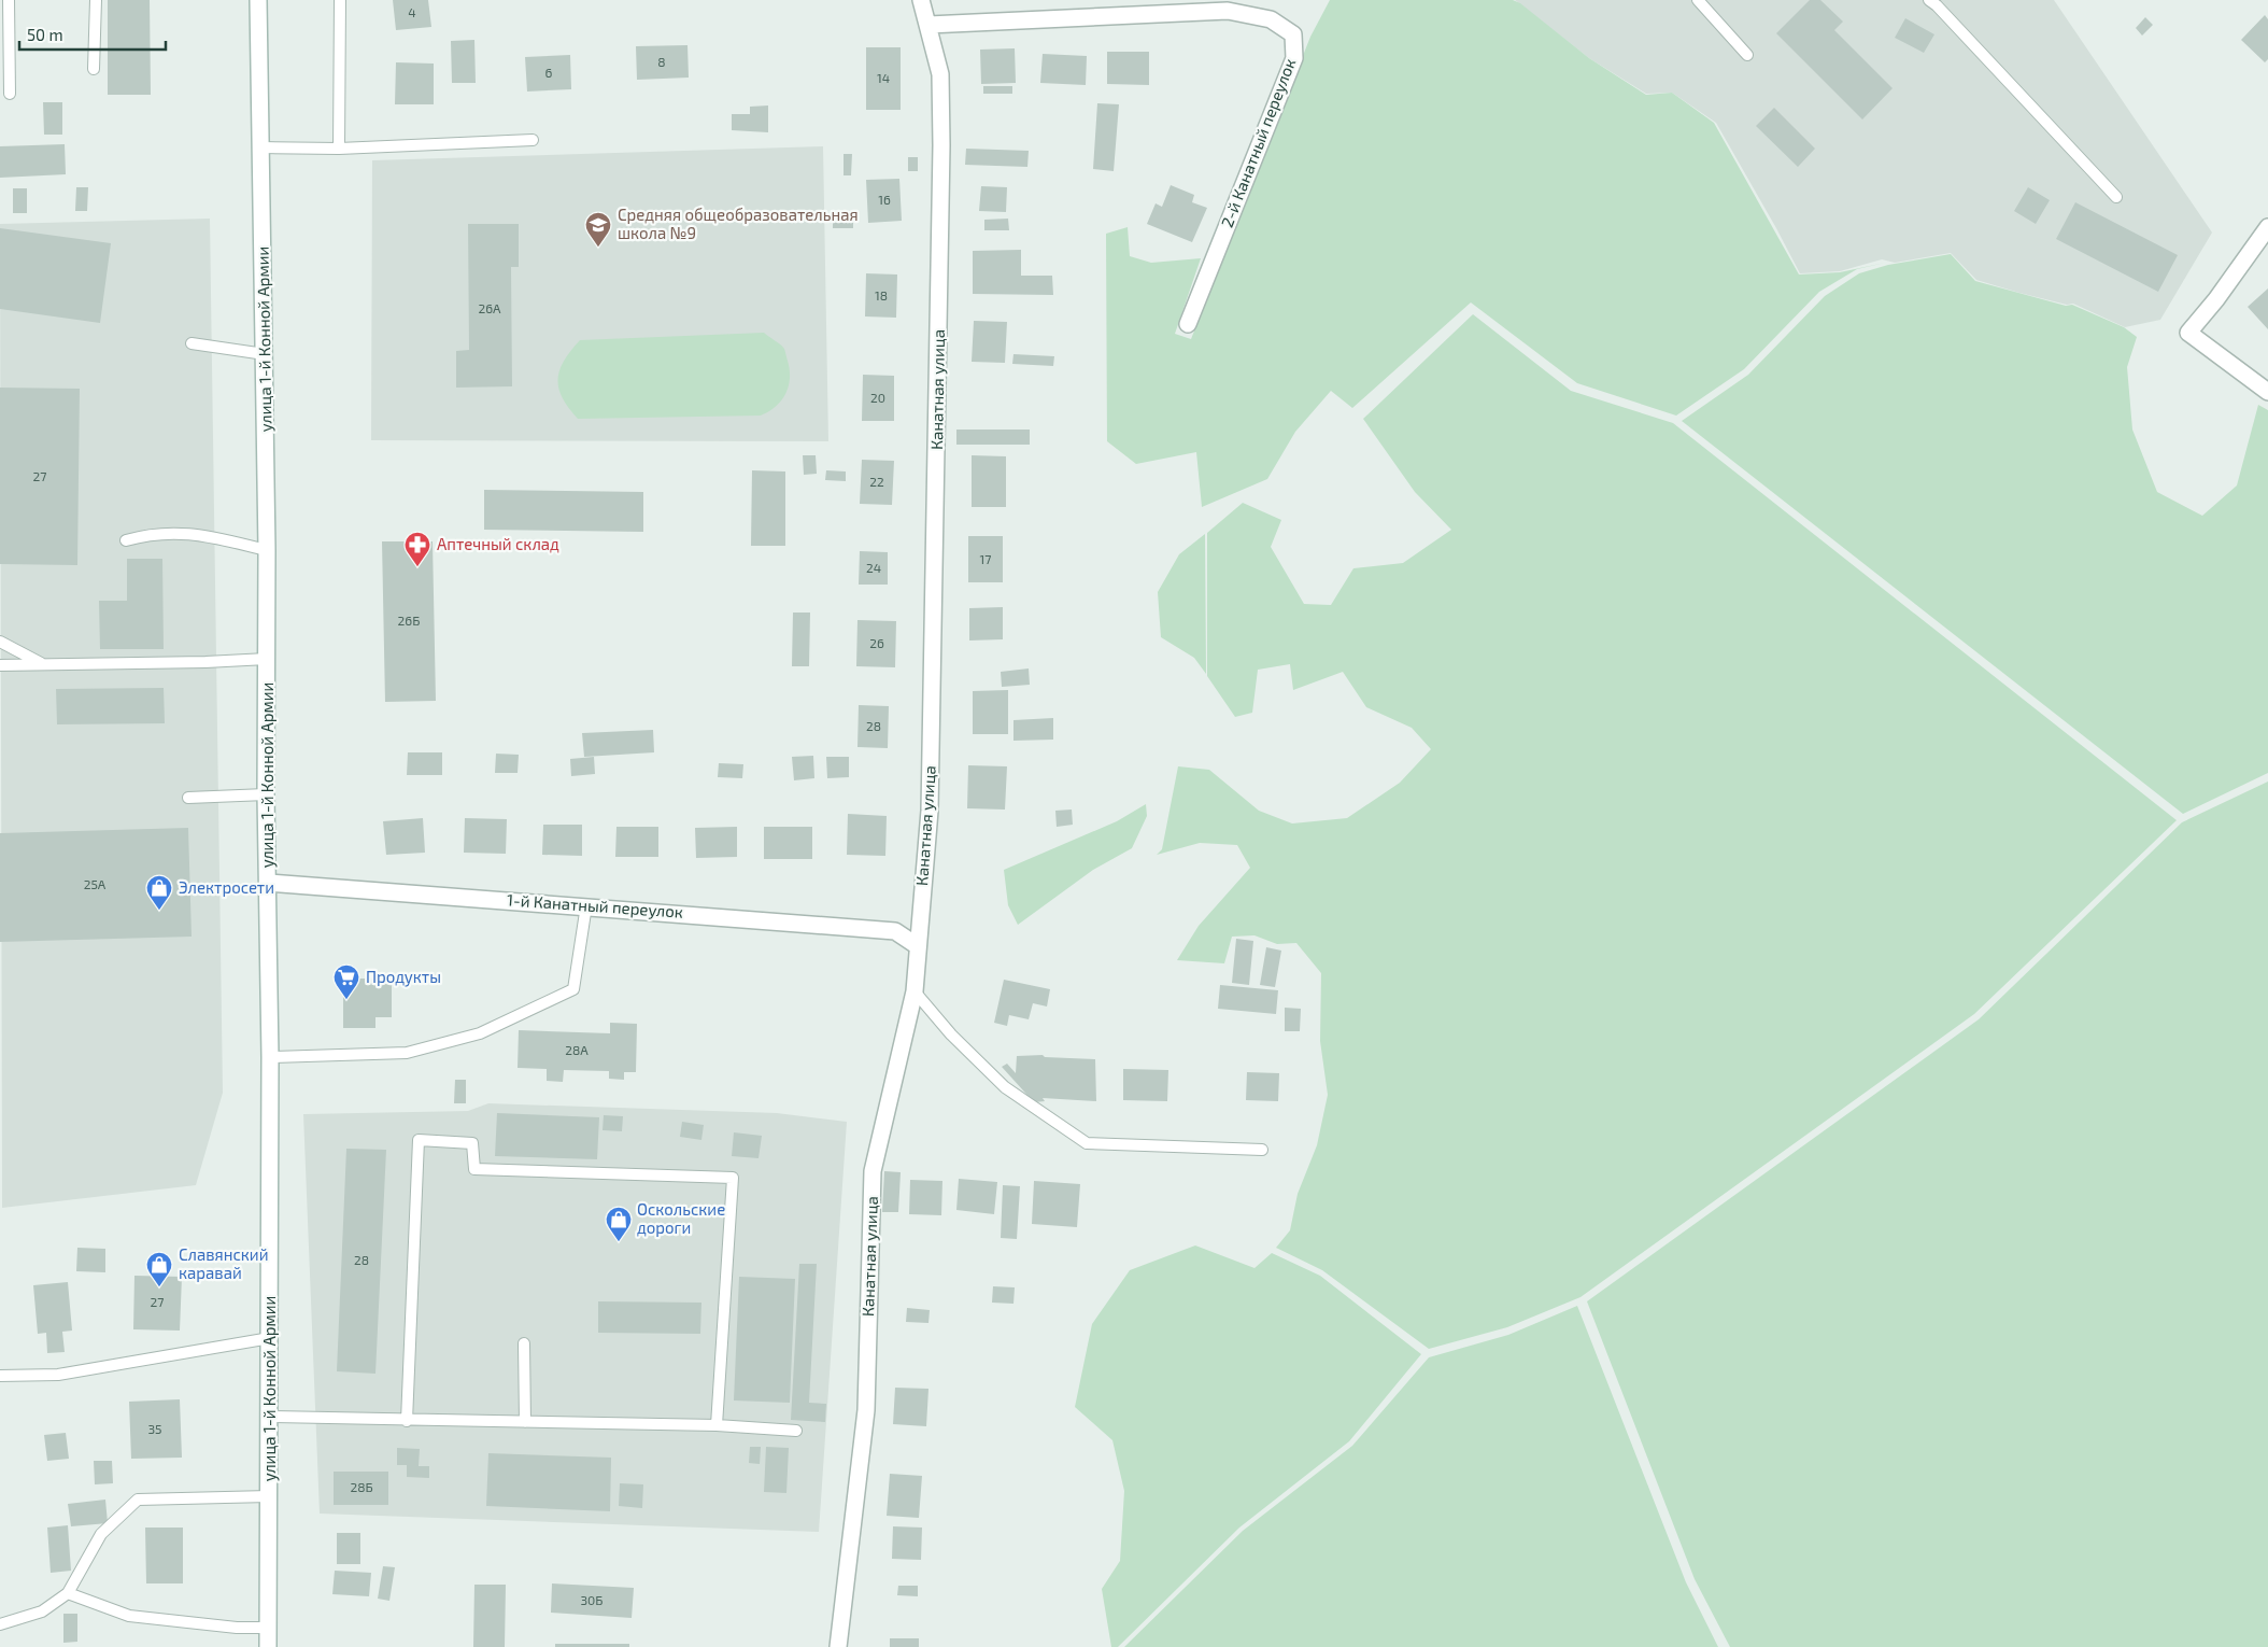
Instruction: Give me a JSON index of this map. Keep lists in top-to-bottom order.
{
  "streets": {
    "street": [
      "2-й Канатный переулок",
      "улица 1-й Конной Армии",
      "Канатная улица",
      "1-й Канатный переулок"
    ]
  },
  "crossings": [
    ["2-й Канатный переулок", "Канатная улица"],
    ["улица 1-й Конной Армии", "1-й Канатный переулок"],
    ["Канатная улица", "1-й Канатный переулок"]
  ],
  "places": {
    "school or university": ["Средняя общеобразовательная школа №9"],
    "pharmacy": ["Аптечный склад"],
    "shop": ["Электросети", "Оскольские дороги", "Славянский каравай"],
    "supermarket": ["Продукты"]
  },
  "house_numbers": [
    "4",
    "8",
    "6",
    "14",
    "16",
    "18",
    "26А",
    "20",
    "27",
    "22",
    "17",
    "24",
    "26Б",
    "26",
    "28",
    "25А",
    "28А",
    "28",
    "27",
    "35",
    "28Б",
    "30Б"
  ],
  "scale_bar": "50 m"
}
